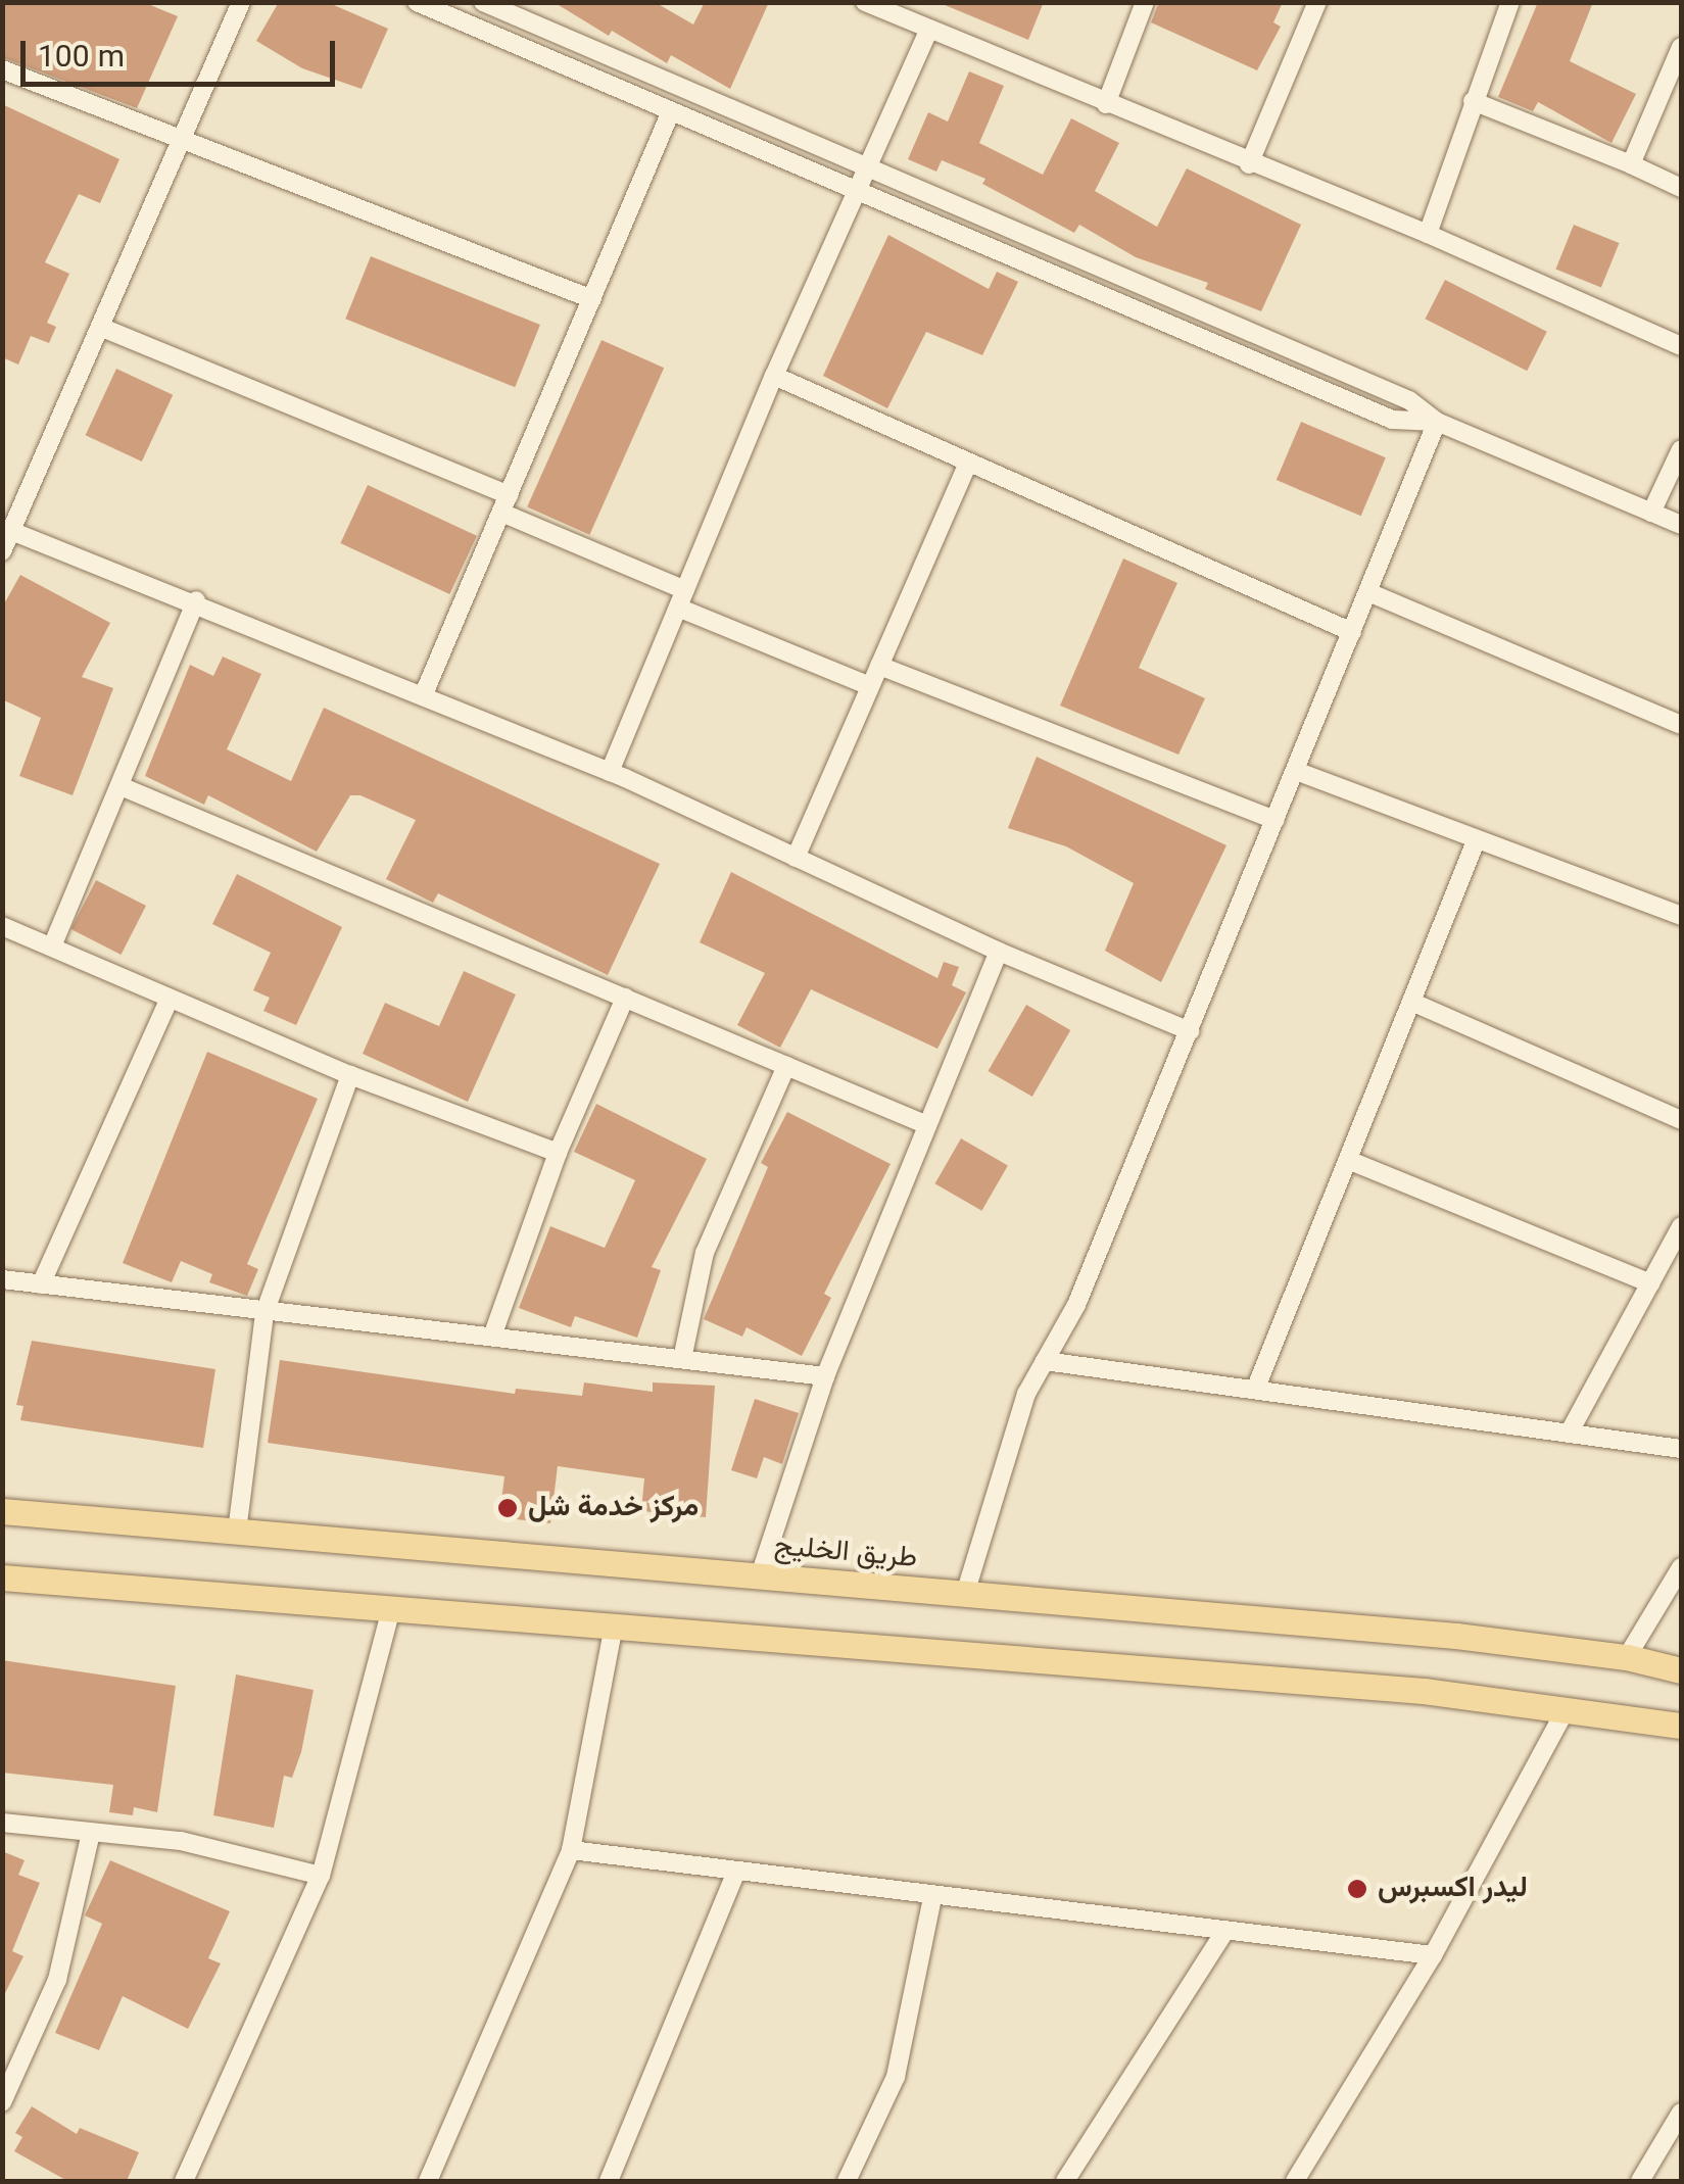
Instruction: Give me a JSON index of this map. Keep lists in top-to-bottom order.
{
  "streets": {
    "main road": ["طريق الخليج"]
  },
  "places": ["مركز خدمة شل", "ليدر اكسبرس"],
  "scale_bar": "100 m"
}
